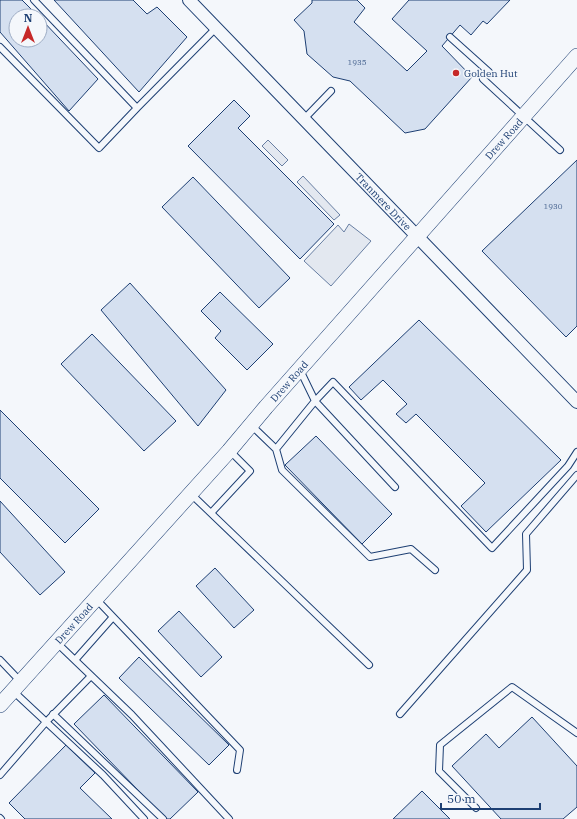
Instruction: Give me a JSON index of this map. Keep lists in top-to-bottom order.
{
  "streets": {
    "street": ["Drew Road", "Tranmere Drive"]
  },
  "crossings": [
    ["Drew Road", "Tranmere Drive"]
  ],
  "places": ["Golden Hut"],
  "house_numbers": ["1935", "1930"],
  "scale_bar": "50 m",
  "north": "top"
}
